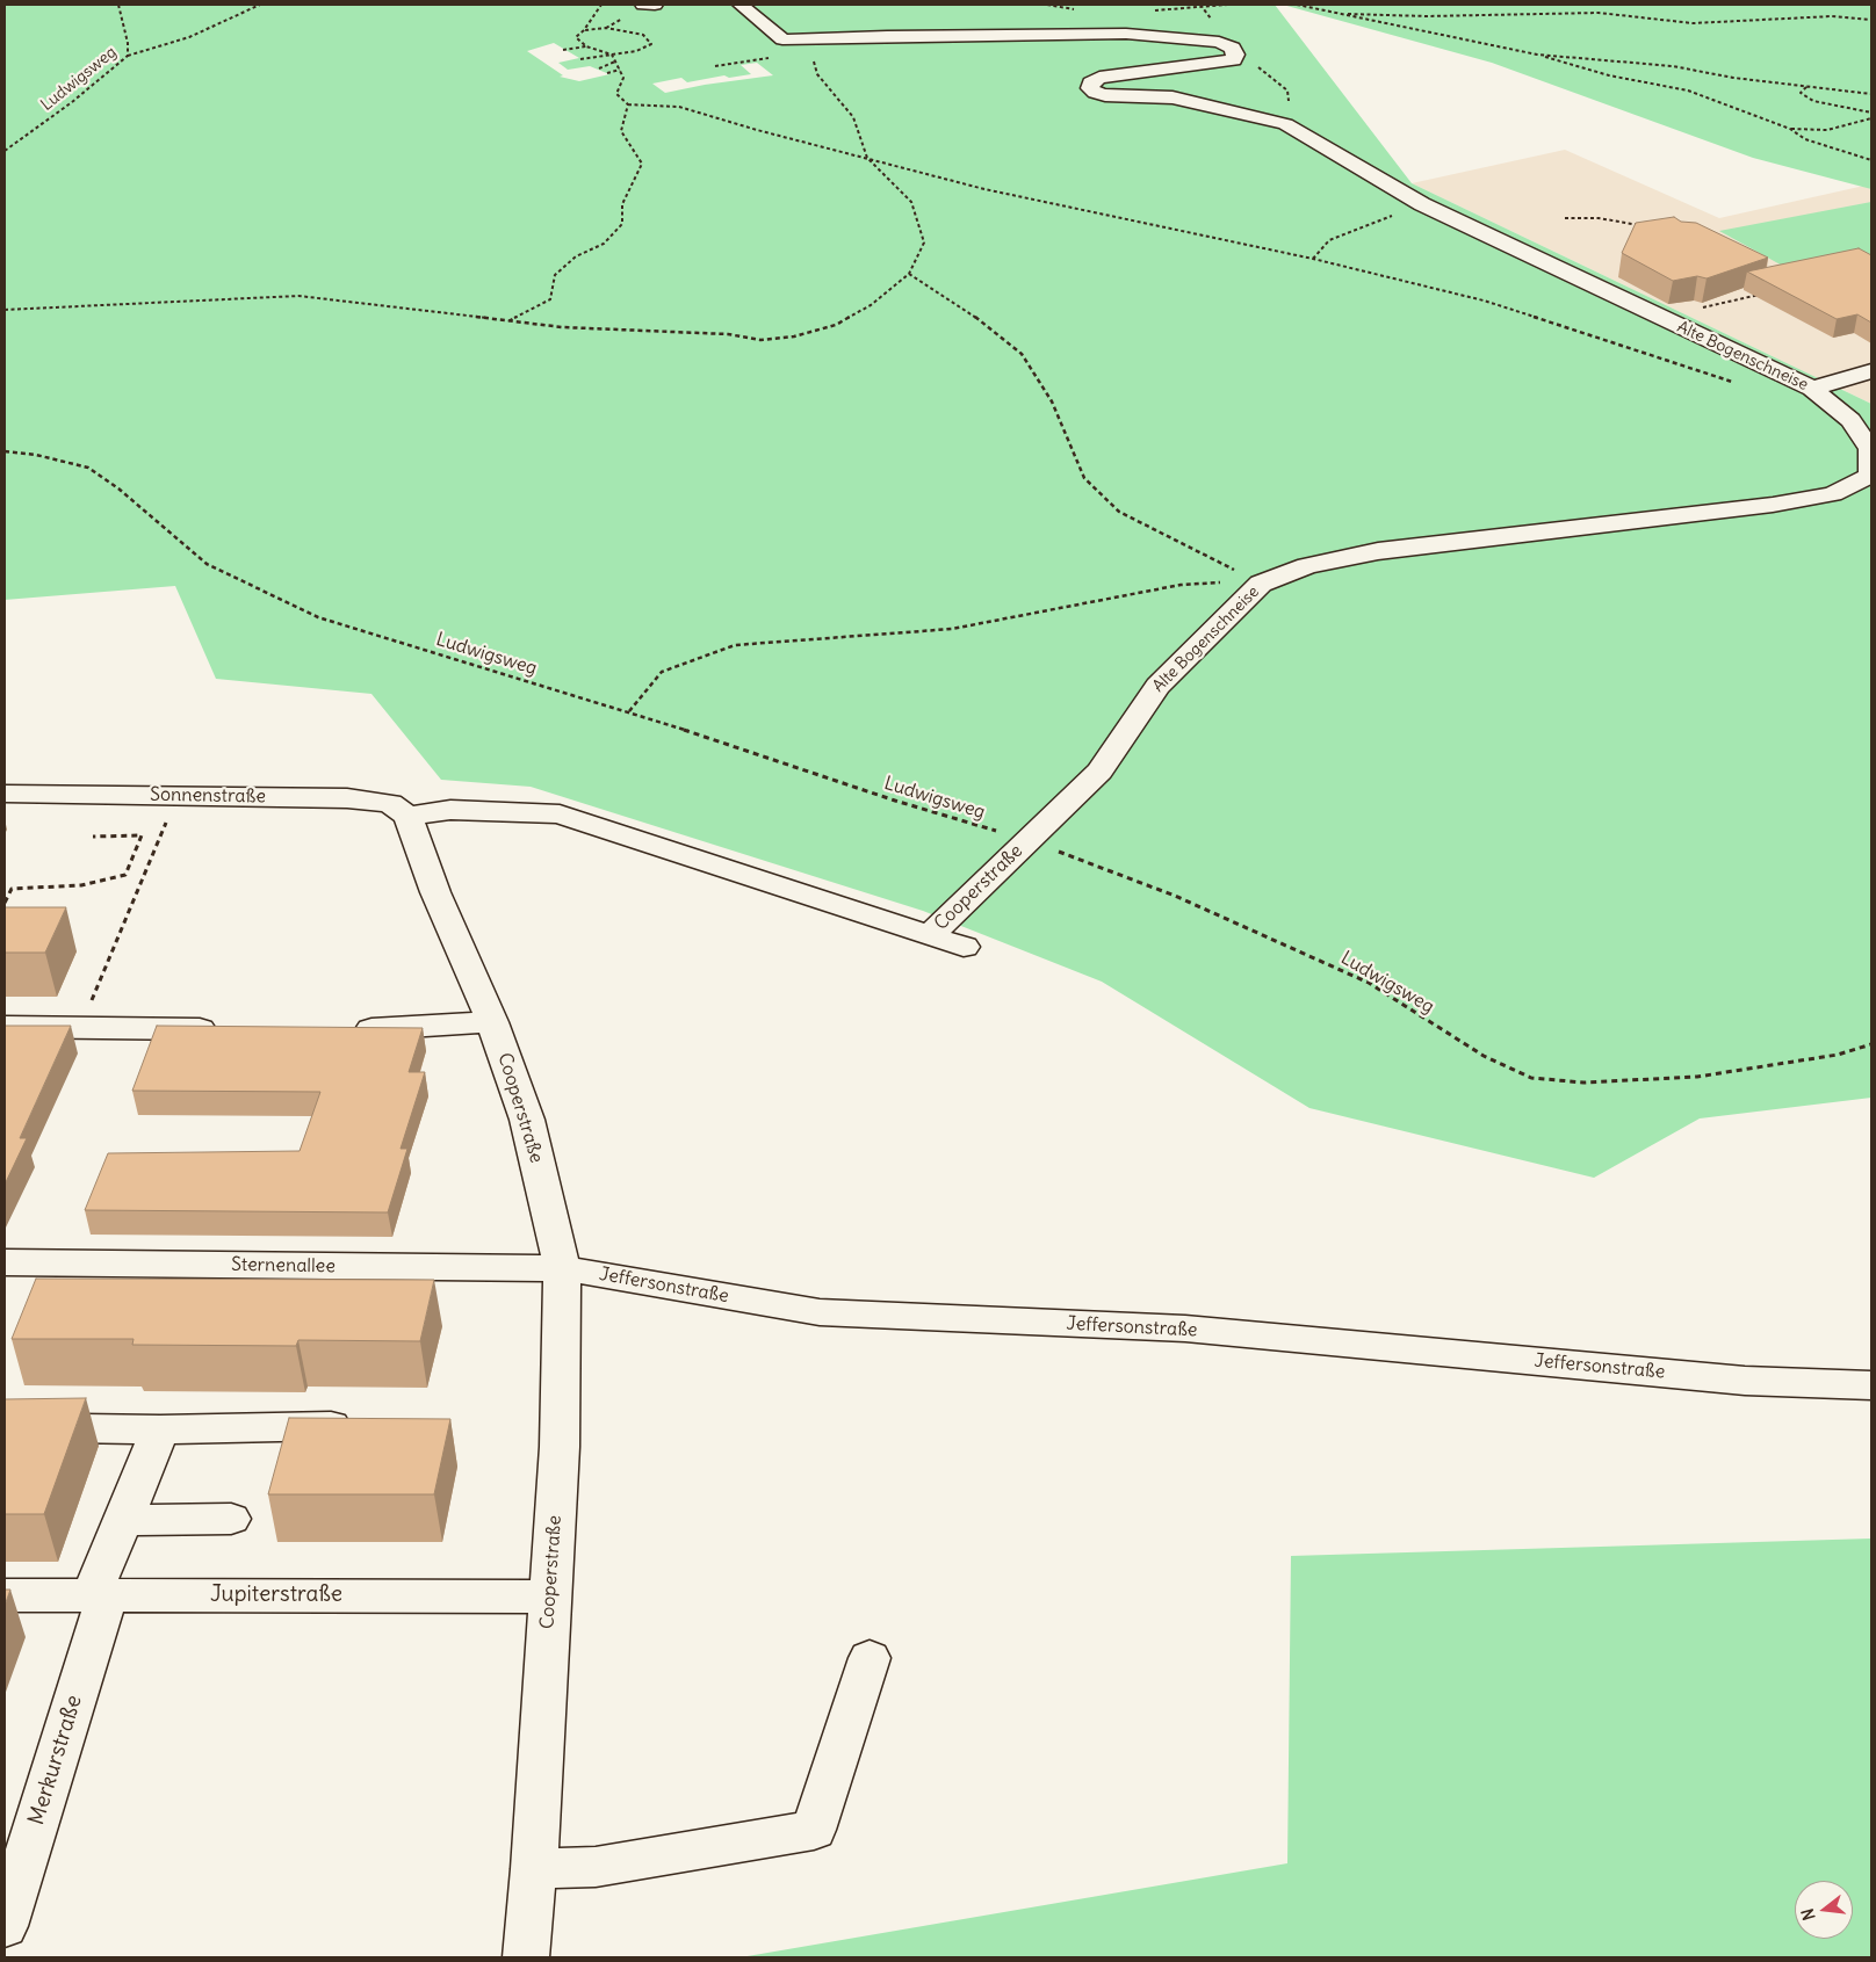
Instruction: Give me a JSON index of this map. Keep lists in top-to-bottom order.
{
  "streets": {
    "street": [
      "Alte Bogenschneise",
      "Sonnenstraße",
      "Cooperstraße",
      "Sternenallee",
      "Jeffersonstraße",
      "Jupiterstraße",
      "Merkurstraße"
    ],
    "path": ["Ludwigsweg"]
  },
  "crossings": [
    ["Ludwigsweg", "Alte Bogenschneise"],
    ["Ludwigsweg", "Cooperstraße"],
    ["Alte Bogenschneise", "Cooperstraße"],
    ["Sonnenstraße", "Cooperstraße"],
    ["Cooperstraße", "Sternenallee"],
    ["Cooperstraße", "Jeffersonstraße"],
    ["Cooperstraße", "Jupiterstraße"],
    ["Sternenallee", "Jeffersonstraße"],
    ["Jupiterstraße", "Merkurstraße"]
  ],
  "north": "left"
}
